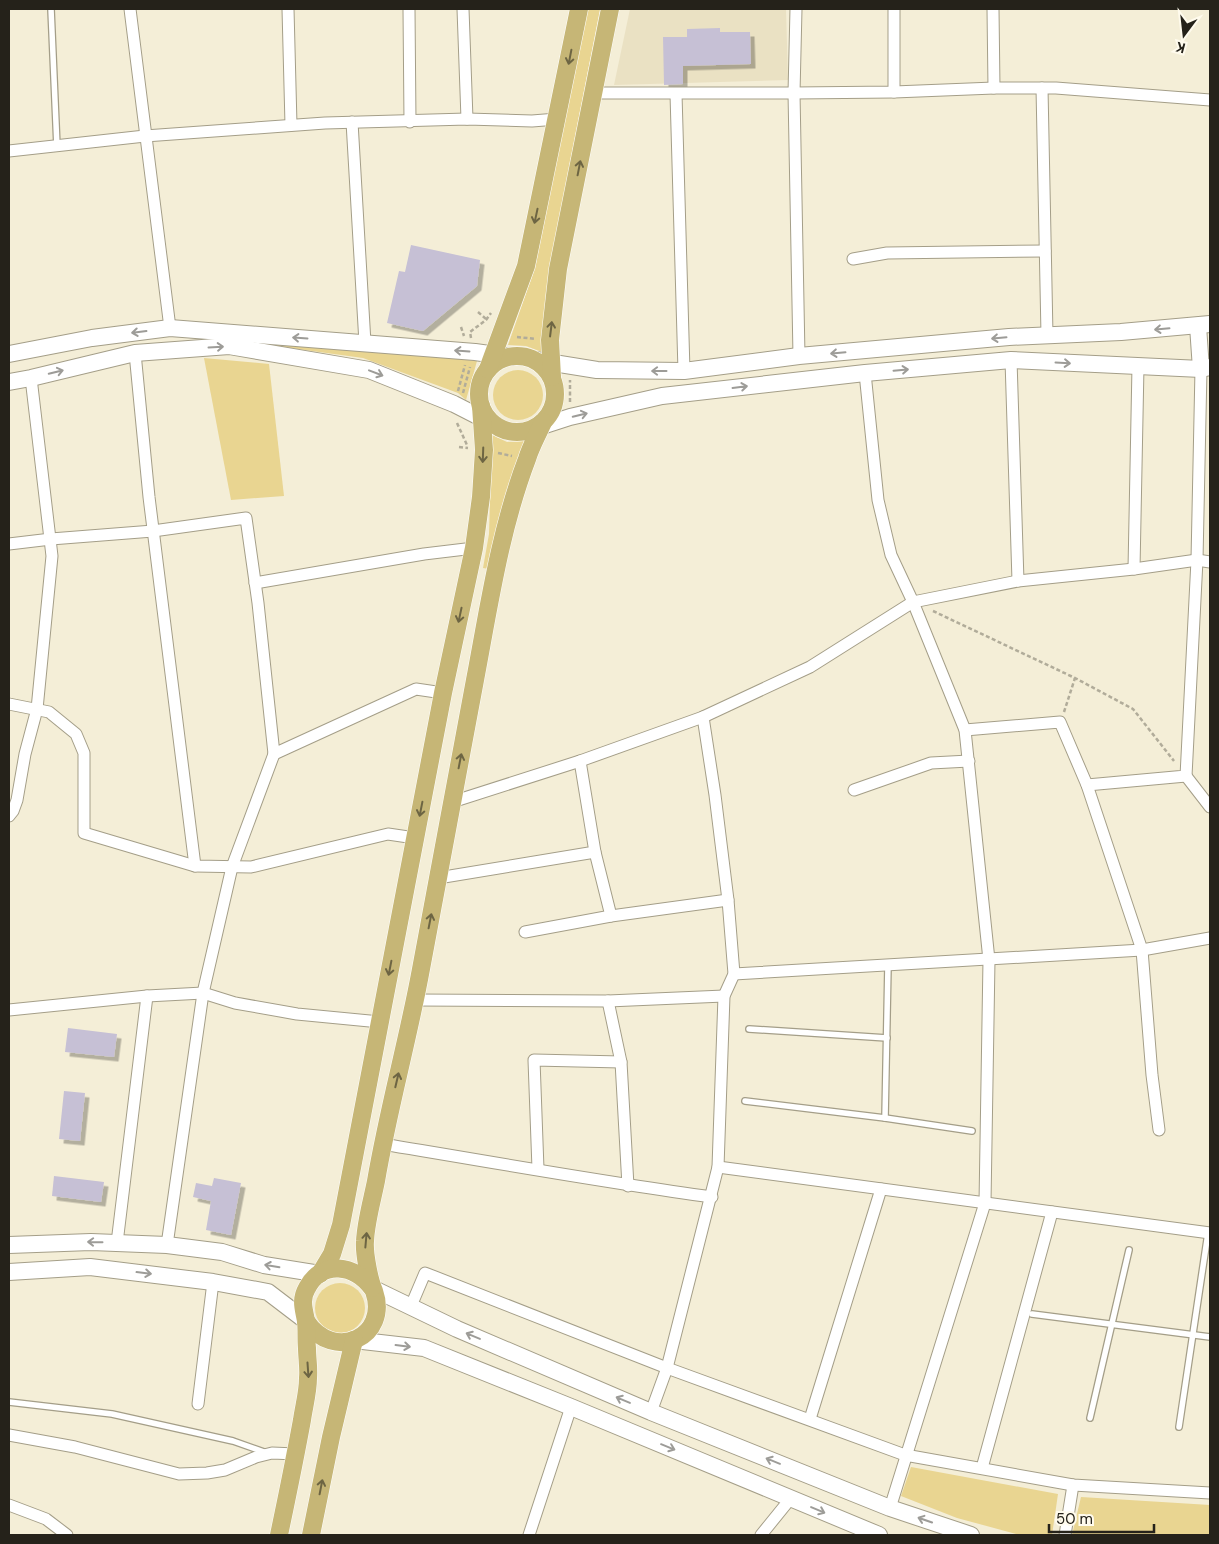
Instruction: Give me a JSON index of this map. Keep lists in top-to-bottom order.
{
  "scale_bar": "50 m",
  "north": "bottom"
}
